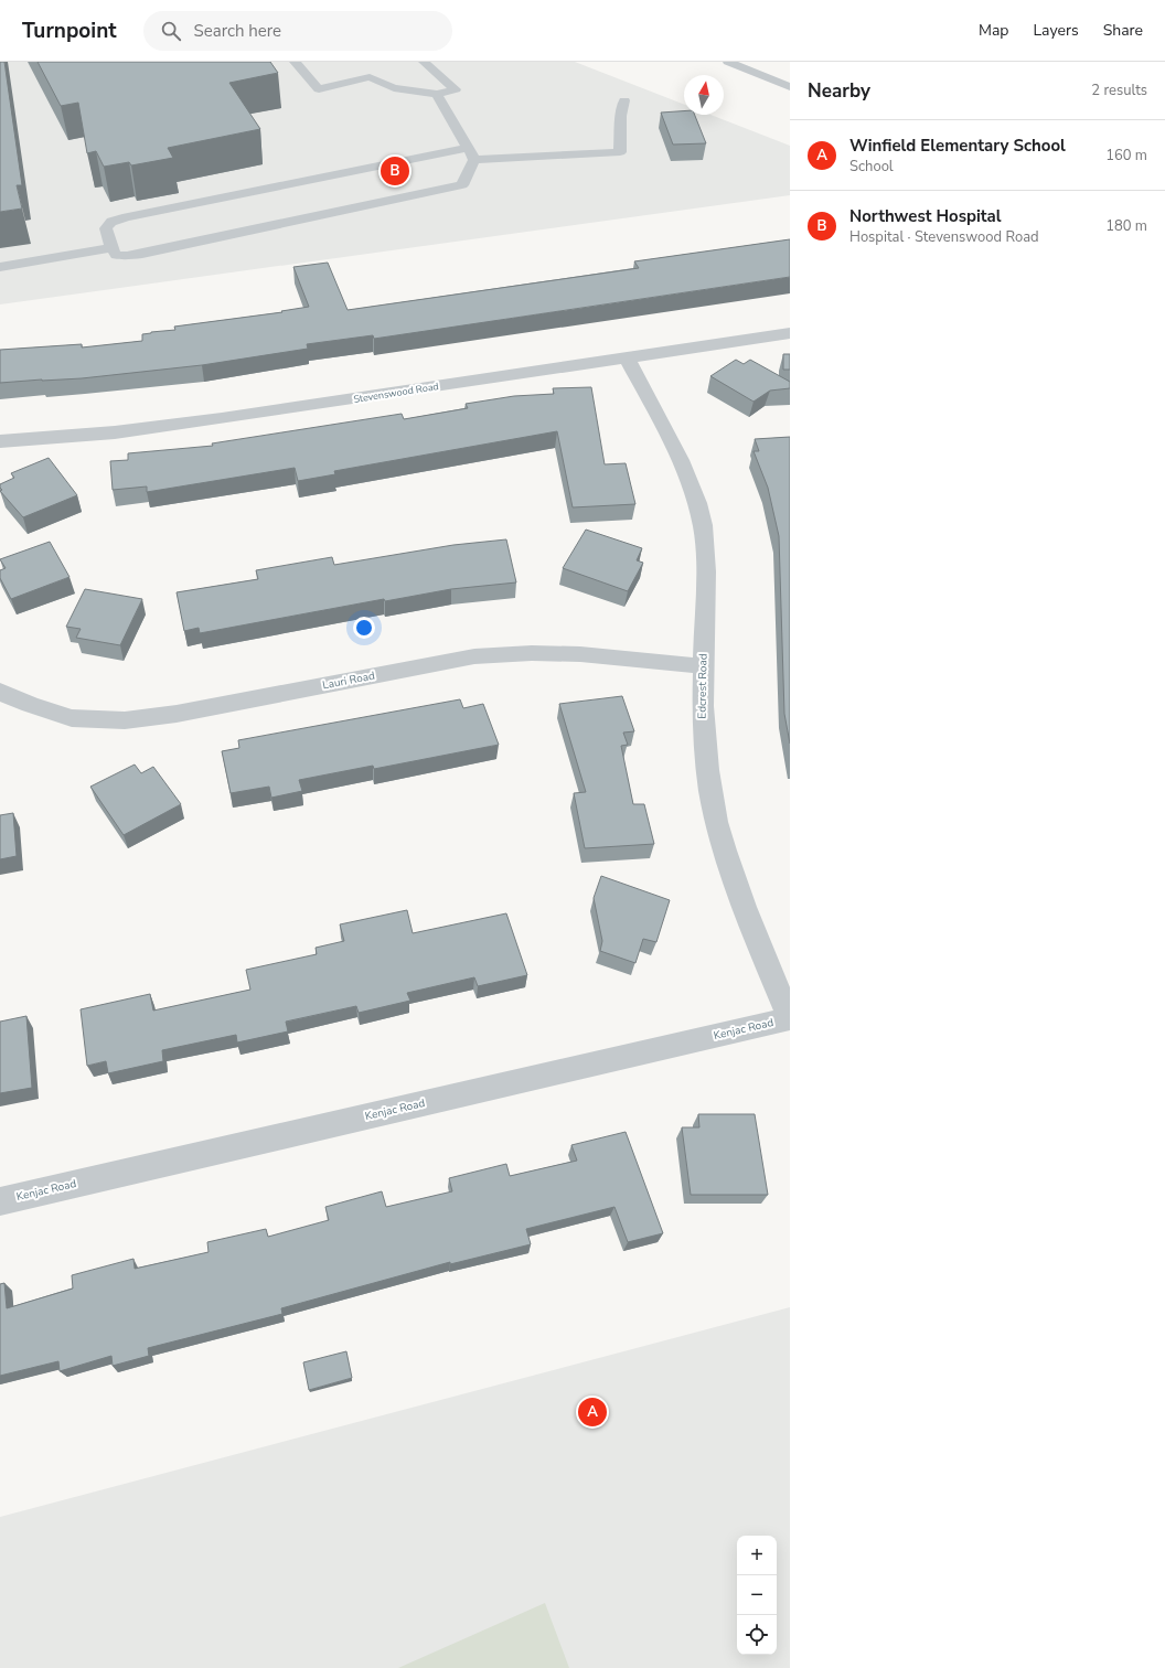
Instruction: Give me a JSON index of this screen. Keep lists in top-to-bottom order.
{
  "streets": {
    "street": [
      "Stevenswood Road",
      "Lauri Road",
      "Edcrest Road",
      "Kenjac Road"
    ]
  },
  "crossings": [
    ["Stevenswood Road", "Edcrest Road"],
    ["Lauri Road", "Edcrest Road"],
    ["Edcrest Road", "Kenjac Road"]
  ],
  "north": "top",
  "page": {
    "header": "Turnpoint",
    "search": "Search here",
    "nav": ["Map", "Layers", "Share"],
    "heading": ["Nearby", "2 results"],
    "list": [
      {
        "mark": "A",
        "name": "Winfield Elementary School",
        "note": "School",
        "value": "160 m"
      },
      {
        "mark": "B",
        "name": "Northwest Hospital",
        "note": "Hospital · Stevenswood Road",
        "value": "180 m"
      }
    ],
    "pins": ["B", "A"],
    "map_buttons": ["+", "−"]
  }
}
